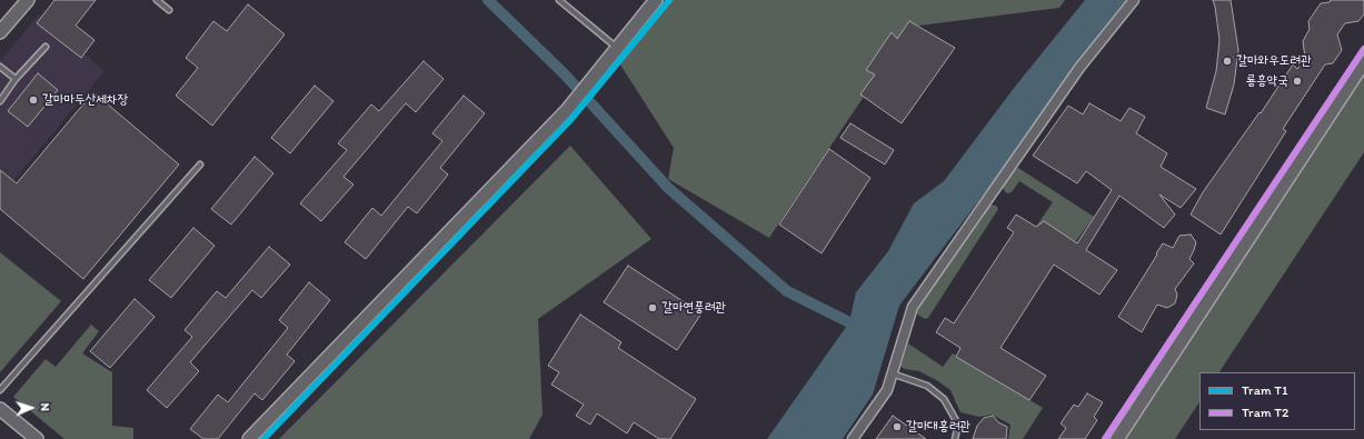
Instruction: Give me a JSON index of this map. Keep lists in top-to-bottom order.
{
  "places": [
    "갈마와우도려관",
    "룡흥약국",
    "갈마마두산세차장",
    "갈마연풍려관",
    "갈마대홍려관"
  ],
  "lines": ["tram line T1", "tram line T2"],
  "legend": ["Tram T1", "Tram T2"],
  "north": "right"
}
